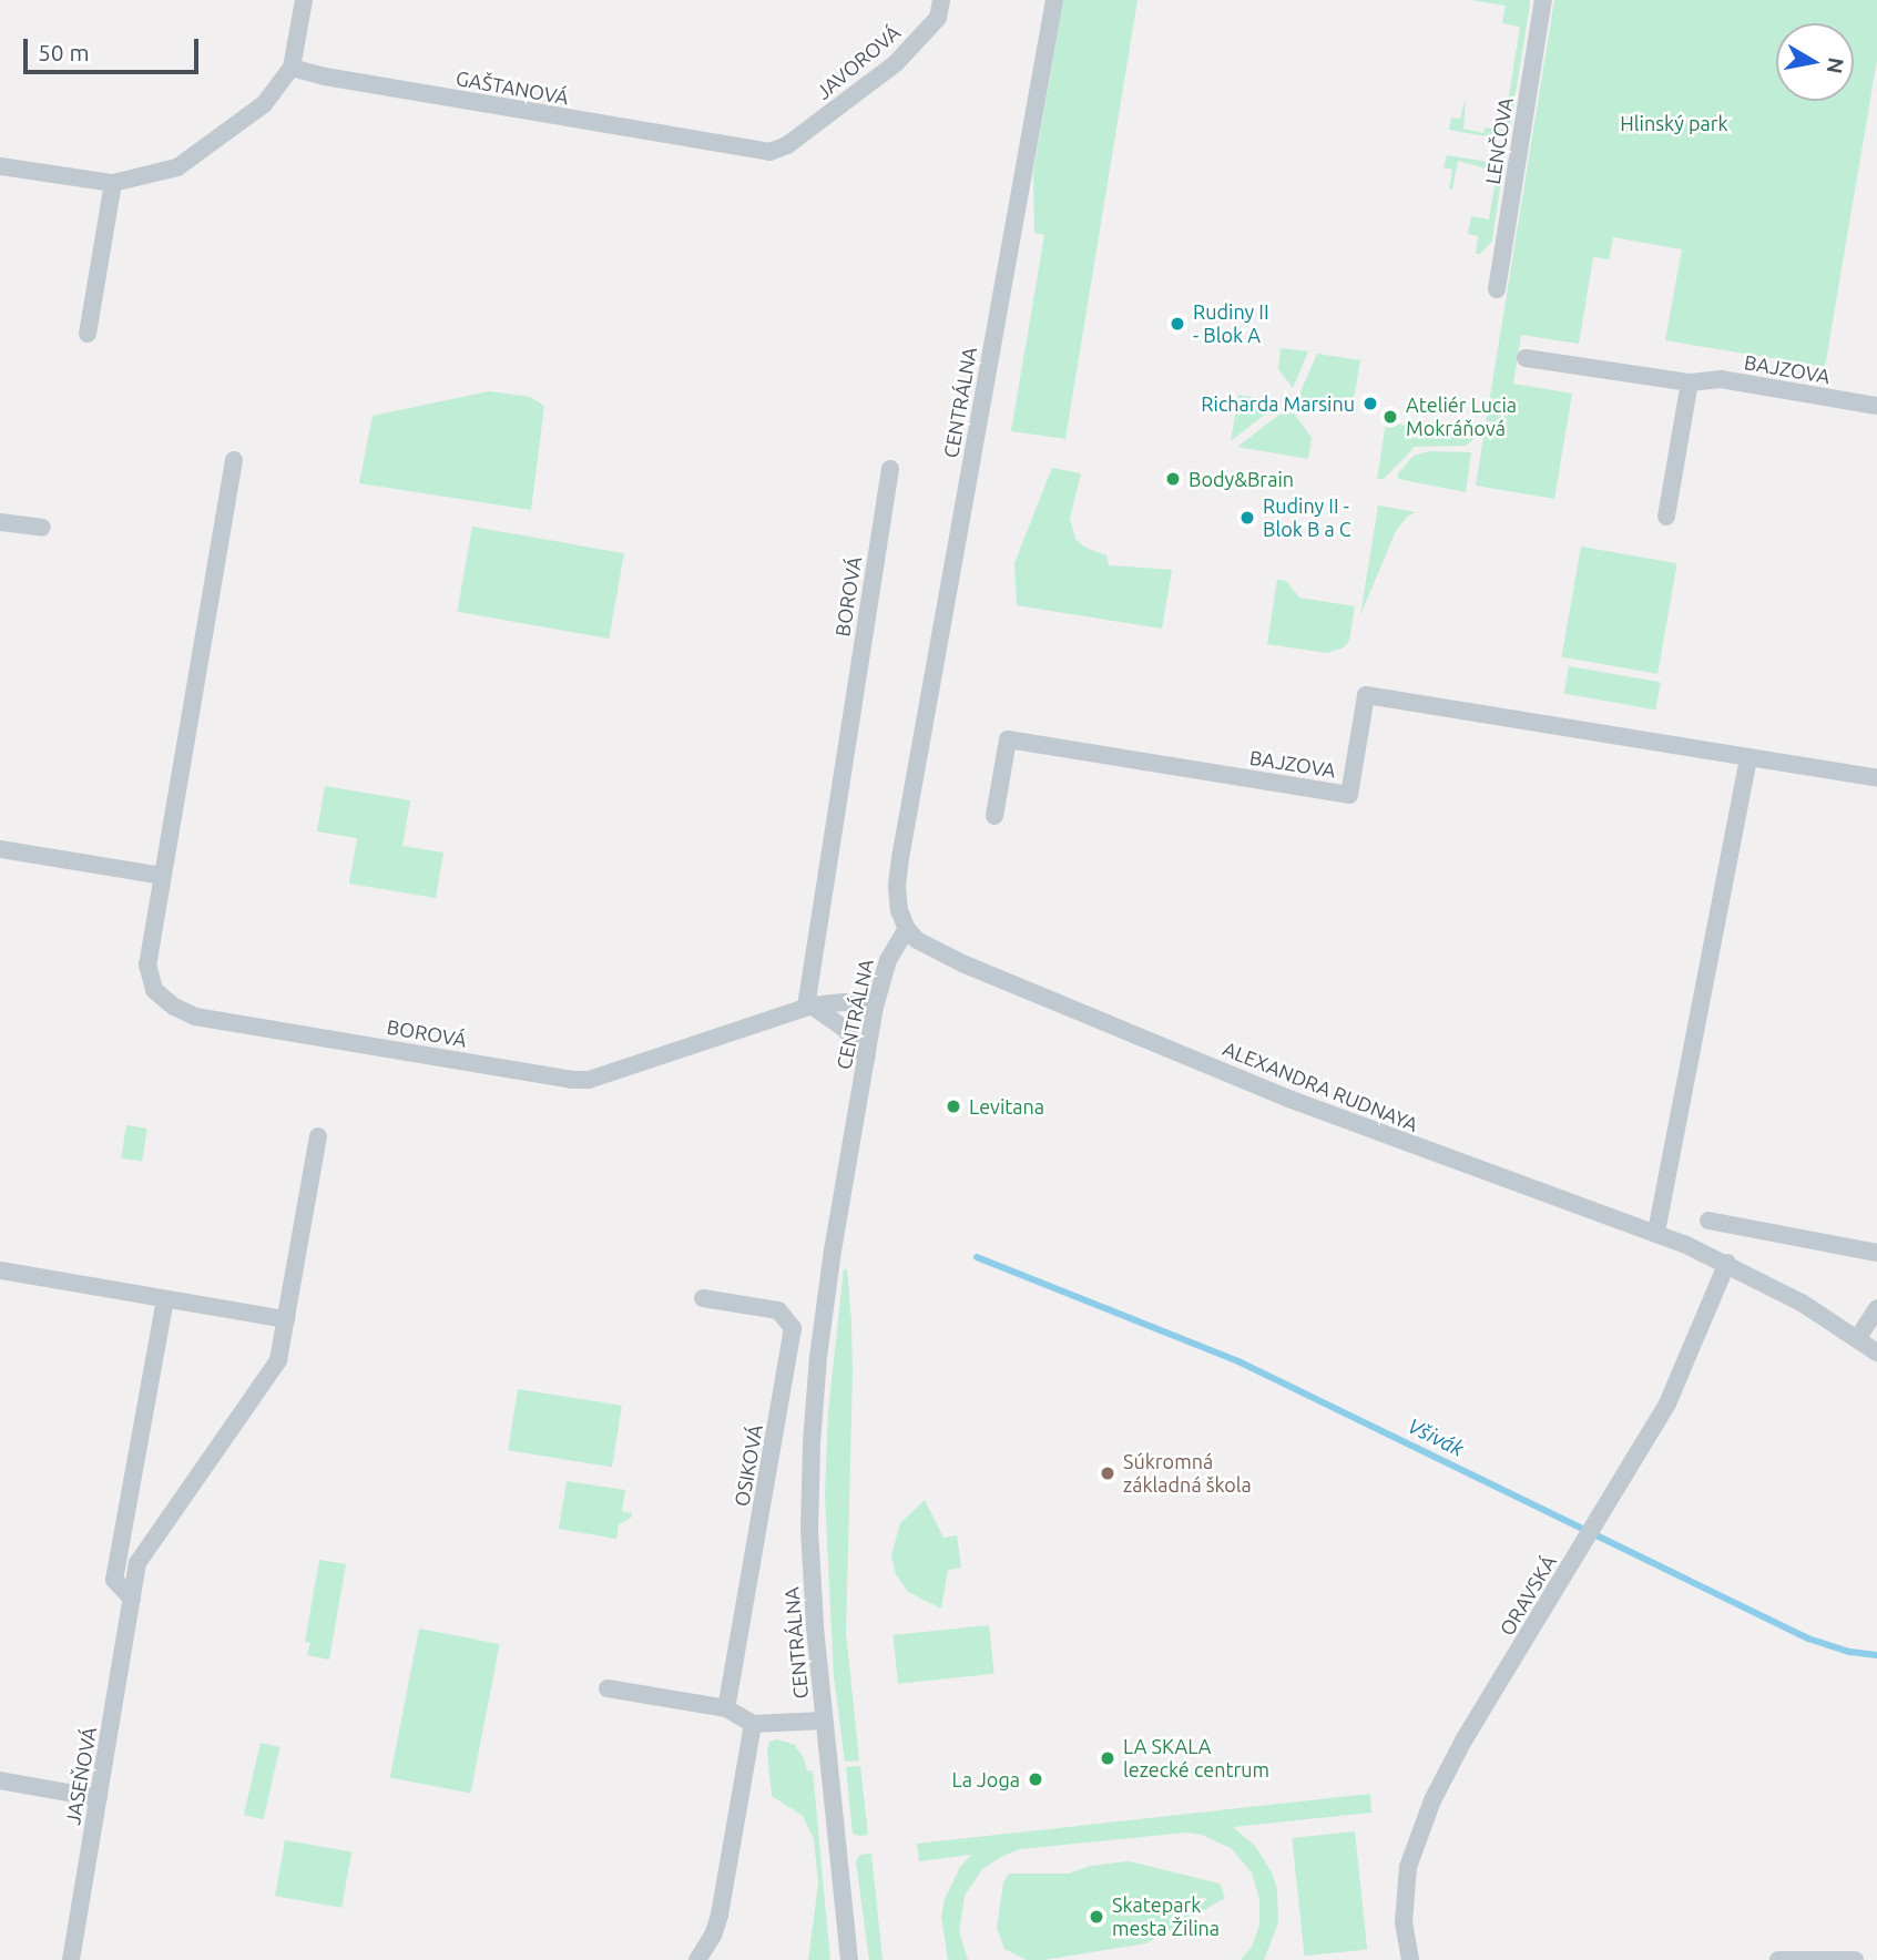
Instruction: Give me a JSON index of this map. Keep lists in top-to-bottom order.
{
  "streets": {
    "street": [
      "JAVOROVÁ",
      "GAŠTANOVÁ",
      "LENČOVA",
      "BAJZOVA",
      "CENTRÁLNA",
      "BOROVÁ",
      "ALEXANDRA RUDNAYA",
      "OSIKOVÁ",
      "ORAVSKÁ",
      "JASEŇOVÁ"
    ]
  },
  "crossings": [
    ["JAVOROVÁ", "GAŠTANOVÁ"],
    ["CENTRÁLNA", "BOROVÁ"],
    ["CENTRÁLNA", "ALEXANDRA RUDNAYA"],
    ["ALEXANDRA RUDNAYA", "ORAVSKÁ"]
  ],
  "water": ["Všivák"],
  "parks": ["Hlinský park"],
  "places": [
    "Rudiny II - Blok A",
    "Richarda Marsinu",
    "Ateliér Lucia Mokráňová",
    "Body&Brain",
    "Rudiny II - Blok B a C",
    "Levitana",
    "Súkromná základná škola",
    "LA SKALA lezecké centrum",
    "La Joga",
    "Skatepark mesta Žilina"
  ],
  "scale_bar": "50 m",
  "north": "right"
}
